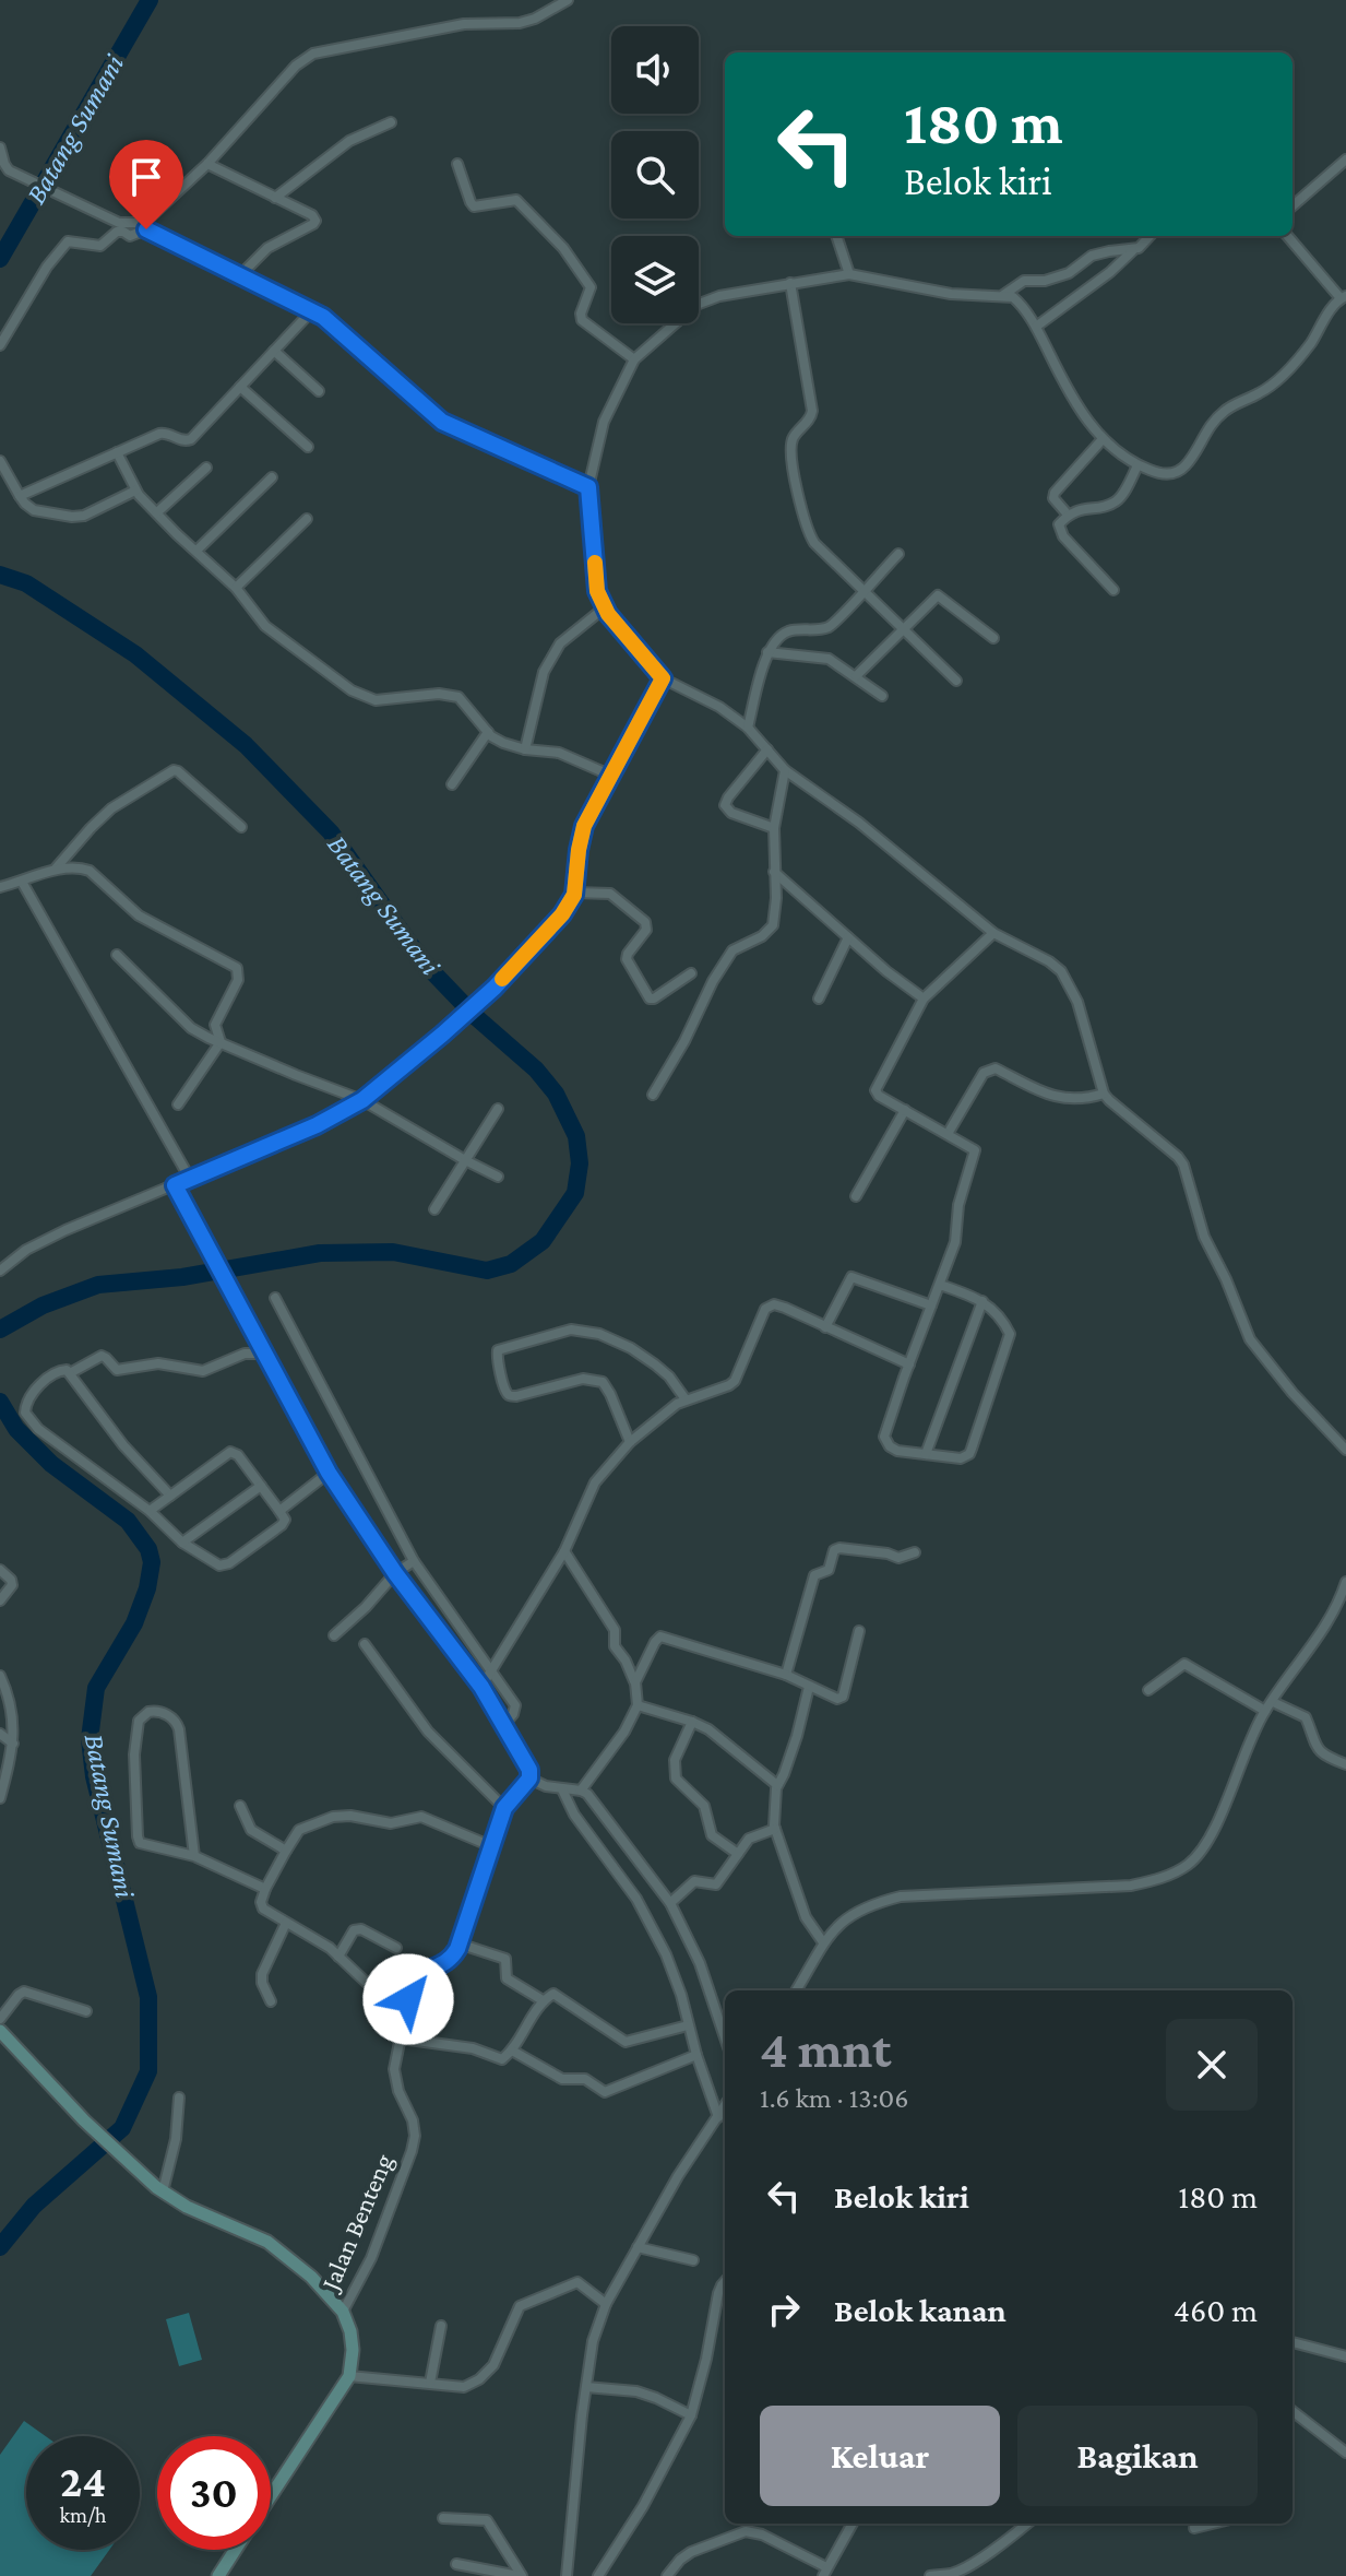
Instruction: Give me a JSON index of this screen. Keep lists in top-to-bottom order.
{
  "streets": {
    "street": ["Jalan Benteng"]
  },
  "water": ["Batang Sumani"],
  "page": {
    "turn": ["180 m", "Belok kiri"],
    "heading": ["4 mnt", "1.6 km · 13:06"],
    "list": [
      {
        "name": "Belok kiri",
        "value": "180 m"
      },
      {
        "name": "Belok kanan",
        "value": "460 m"
      }
    ],
    "buttons": ["Keluar", "Bagikan"],
    "speed": "24 km/h",
    "limit": "30"
  }
}
